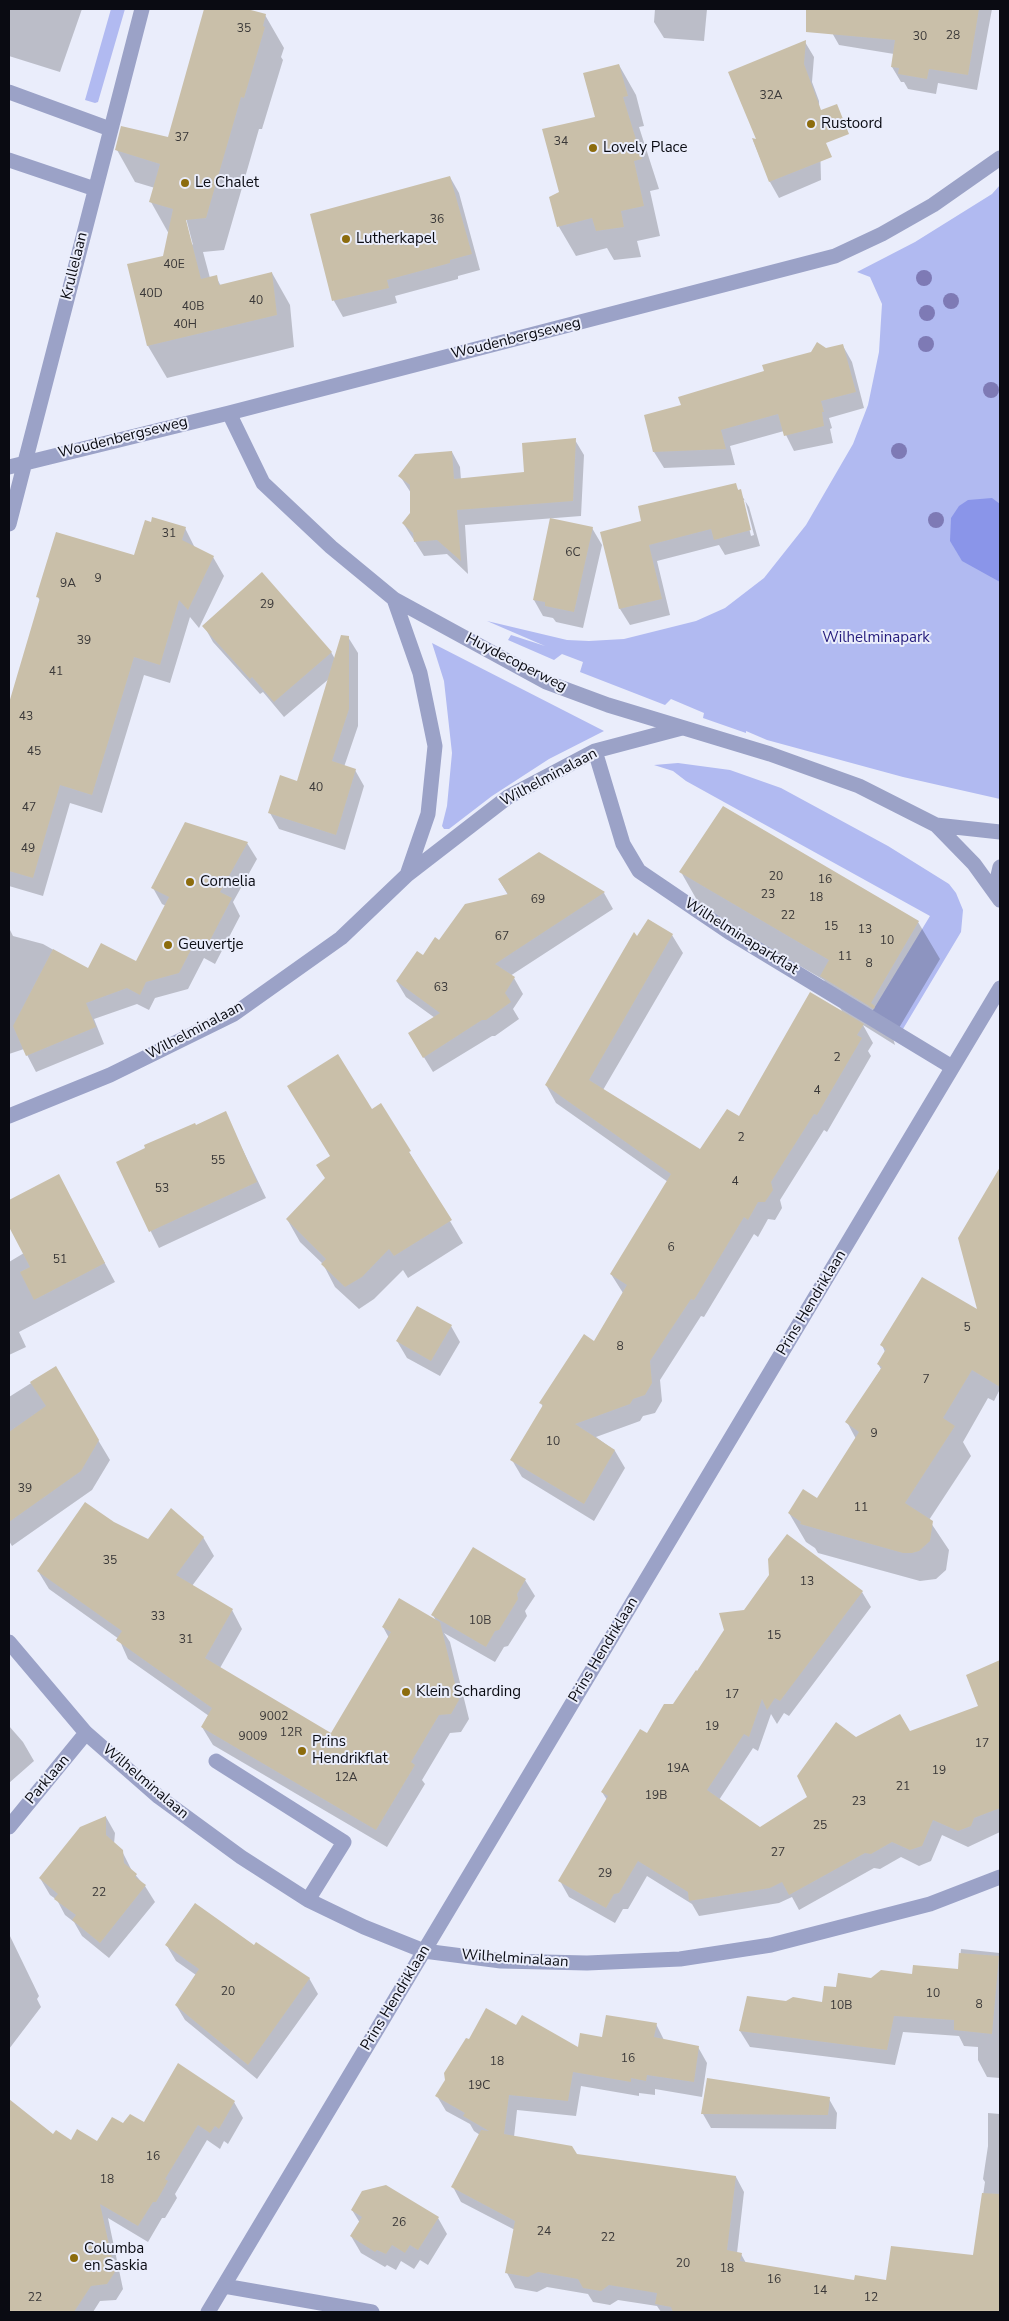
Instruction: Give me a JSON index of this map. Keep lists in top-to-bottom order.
{
  "streets": {
    "street": [
      "Krullelaan",
      "Woudenbergseweg",
      "Huydecoperweg",
      "Wilhelminalaan",
      "Wilhelminaparkflat",
      "Prins Hendriklaan",
      "Parklaan"
    ]
  },
  "crossings": [
    ["Krullelaan", "Woudenbergseweg"],
    ["Woudenbergseweg", "Huydecoperweg"],
    ["Huydecoperweg", "Wilhelminalaan"],
    ["Wilhelminalaan", "Wilhelminaparkflat"],
    ["Wilhelminalaan", "Prins Hendriklaan"],
    ["Wilhelminalaan", "Parklaan"],
    ["Wilhelminaparkflat", "Prins Hendriklaan"]
  ],
  "parks": ["Wilhelminapark"],
  "places": [
    "Rustoord",
    "Lovely Place",
    "Le Chalet",
    "Lutherkapel",
    "Cornelia",
    "Geuvertje",
    "Klein Scharding",
    "Prins Hendrikflat",
    "Columba en Saskia"
  ],
  "house_numbers": [
    "35",
    "28",
    "30",
    "32A",
    "37",
    "34",
    "36",
    "40E",
    "40D",
    "40",
    "40B",
    "40H",
    "31",
    "6C",
    "9",
    "9A",
    "29",
    "39",
    "41",
    "43",
    "45",
    "40",
    "47",
    "49",
    "20",
    "16",
    "23",
    "18",
    "69",
    "22",
    "15",
    "13",
    "67",
    "10",
    "11",
    "8",
    "63",
    "2",
    "4",
    "2",
    "55",
    "4",
    "53",
    "6",
    "51",
    "5",
    "8",
    "7",
    "9",
    "10",
    "39",
    "11",
    "35",
    "13",
    "33",
    "10B",
    "15",
    "31",
    "17",
    "9002",
    "19",
    "12R",
    "9009",
    "17",
    "19A",
    "19",
    "12A",
    "21",
    "19B",
    "23",
    "25",
    "27",
    "29",
    "22",
    "20",
    "10",
    "8",
    "10B",
    "16",
    "18",
    "19C",
    "16",
    "18",
    "26",
    "24",
    "22",
    "20",
    "18",
    "16",
    "14",
    "22",
    "12"
  ]
}
